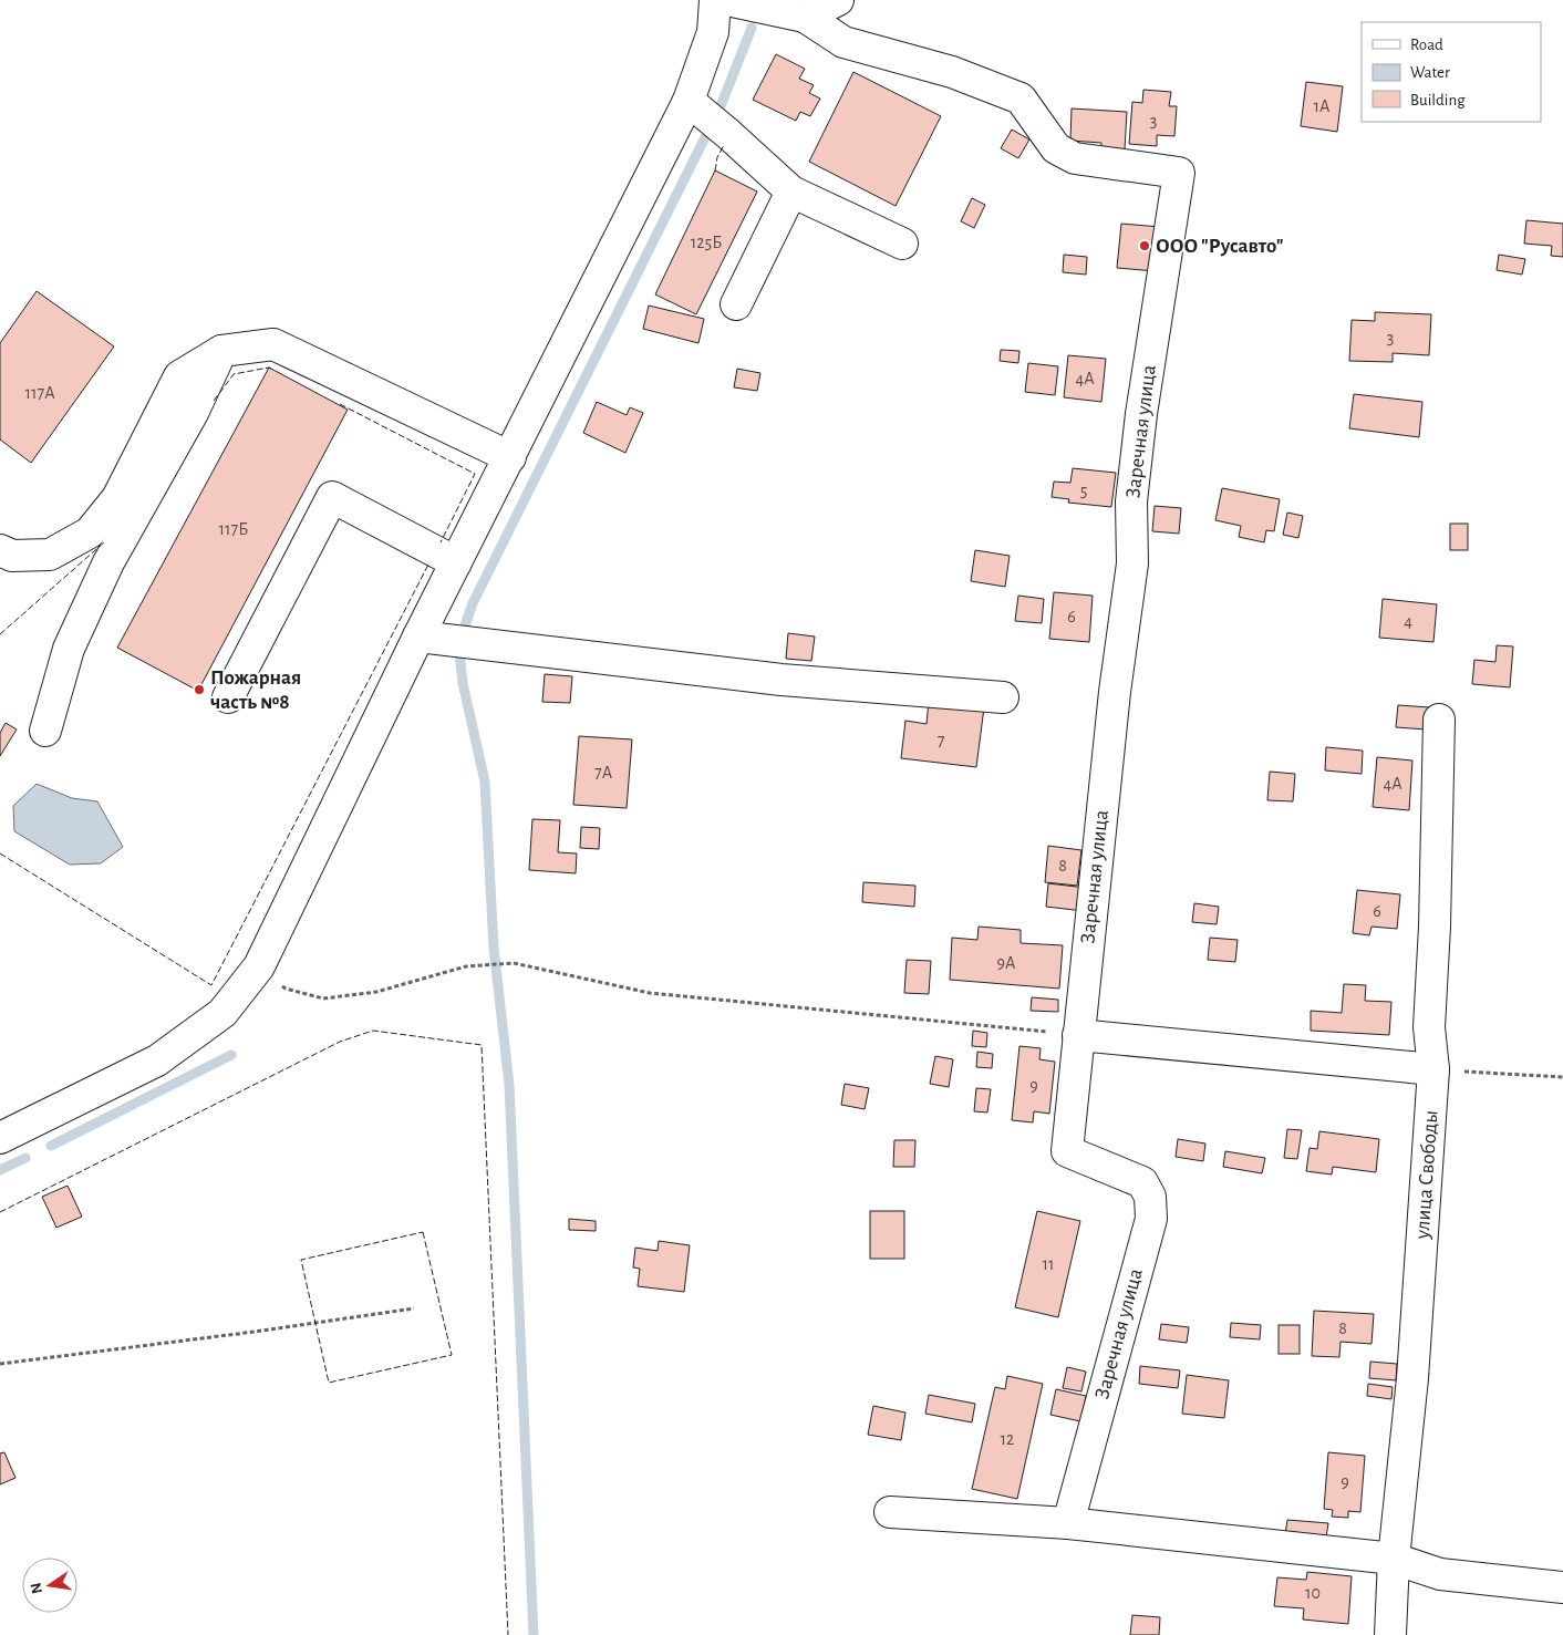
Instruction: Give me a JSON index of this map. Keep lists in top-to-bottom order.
{
  "streets": {
    "street": ["Заречная улица", "улица Свободы"]
  },
  "places": ["ООО \"Русавто\"", "Пожарная часть №8"],
  "house_numbers": [
    "1А",
    "3",
    "125Б",
    "3",
    "4А",
    "117А",
    "5",
    "117Б",
    "6",
    "4",
    "7",
    "7А",
    "4А",
    "8",
    "6",
    "9А",
    "9",
    "11",
    "8",
    "12",
    "9",
    "10"
  ],
  "legend": ["Road", "Water", "Building"],
  "north": "left"
}
